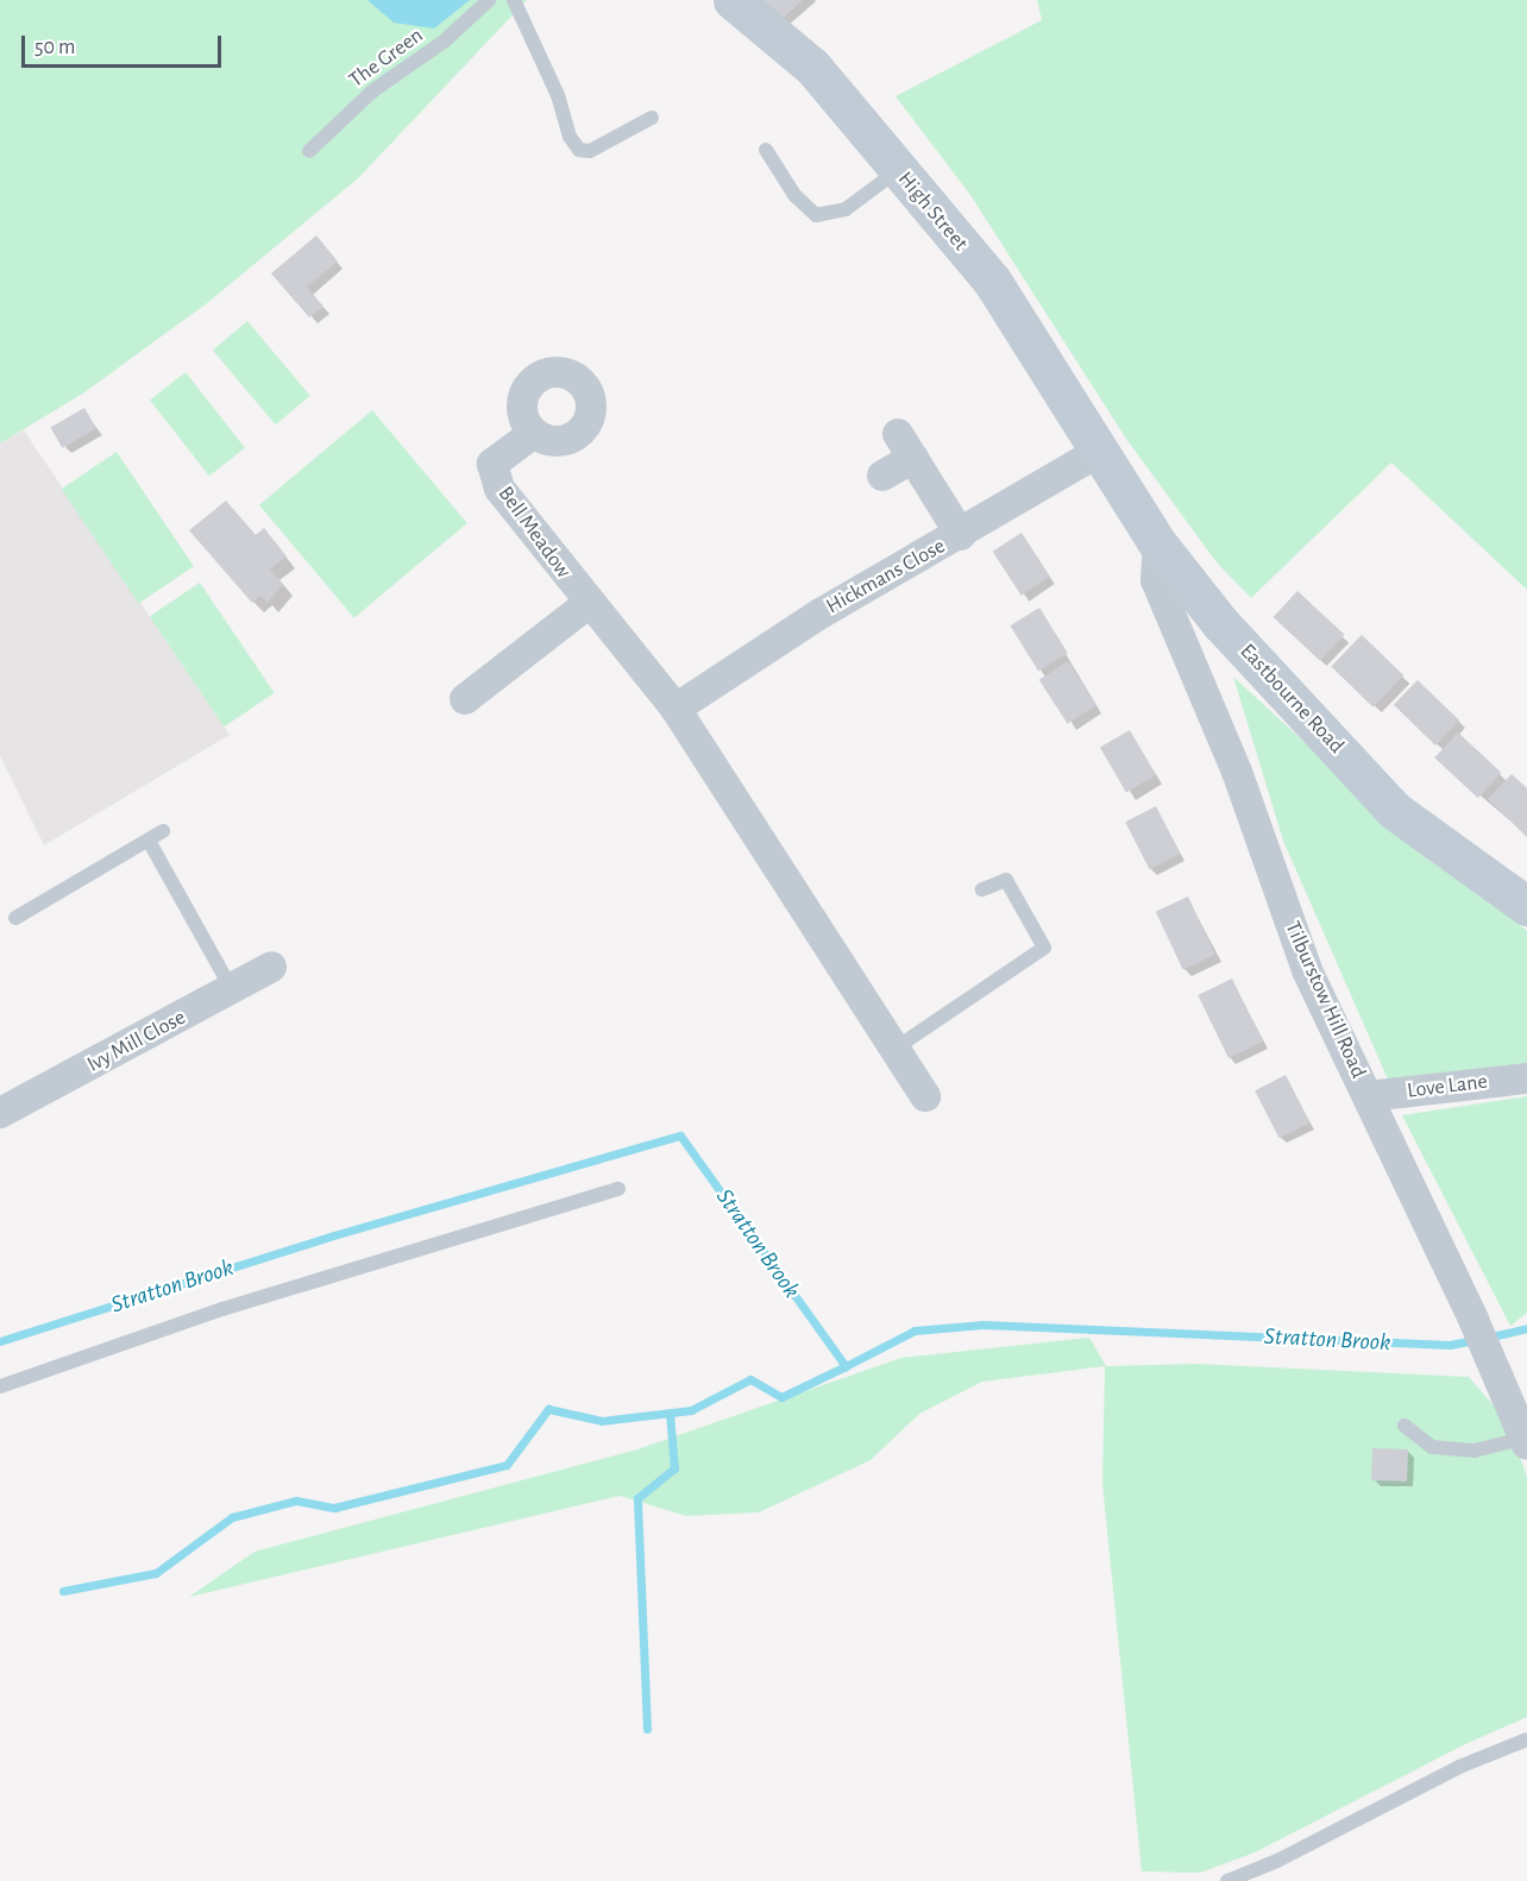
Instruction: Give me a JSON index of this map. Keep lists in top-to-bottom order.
{
  "streets": {
    "main road": ["High Street", "Eastbourne Road"],
    "street": [
      "Bell Meadow",
      "Hickmans Close",
      "Tilburstow Hill Road",
      "Ivy Mill Close",
      "Love Lane"
    ],
    "lane": ["The Green"]
  },
  "crossings": [
    ["High Street", "Hickmans Close"],
    ["High Street", "Eastbourne Road"],
    ["Bell Meadow", "Hickmans Close"],
    ["Hickmans Close", "Eastbourne Road"],
    ["Eastbourne Road", "Tilburstow Hill Road"],
    ["Tilburstow Hill Road", "Love Lane"]
  ],
  "water": ["Stratton Brook"],
  "scale_bar": "50 m"
}
